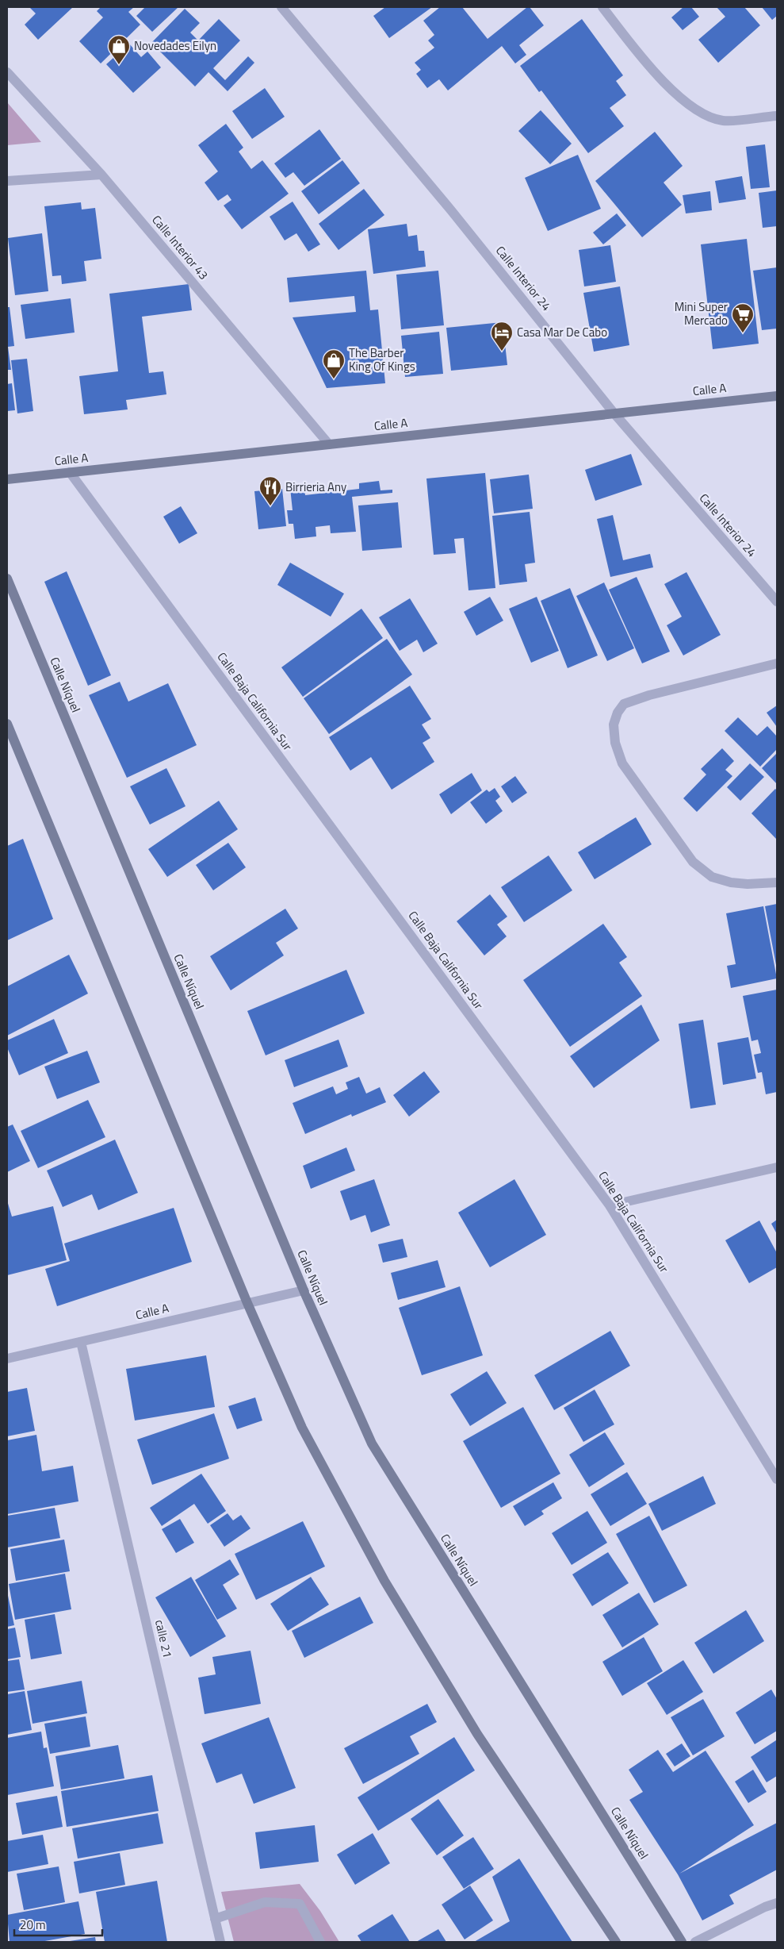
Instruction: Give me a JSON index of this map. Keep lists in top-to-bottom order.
{
  "streets": {
    "street": [
      "Calle Interior 43",
      "Calle Interior 24",
      "Calle A",
      "Calle Níquel",
      "Calle Baja California Sur",
      "calle 21"
    ]
  },
  "crossings": [
    ["Calle Interior 43", "Calle A"],
    ["Calle Interior 24", "Calle A"],
    ["Calle A", "Calle Níquel"],
    ["Calle A", "Calle Baja California Sur"],
    ["Calle A", "calle 21"]
  ],
  "places": {
    "shop": ["Novedades Eilyn", "The Barber King Of Kings"],
    "supermarket": ["Mini Super Mercado"],
    "hotel": ["Casa Mar De Cabo"],
    "restaurant": ["Birrieria Any"]
  },
  "scale_bar": "20 m"
}
